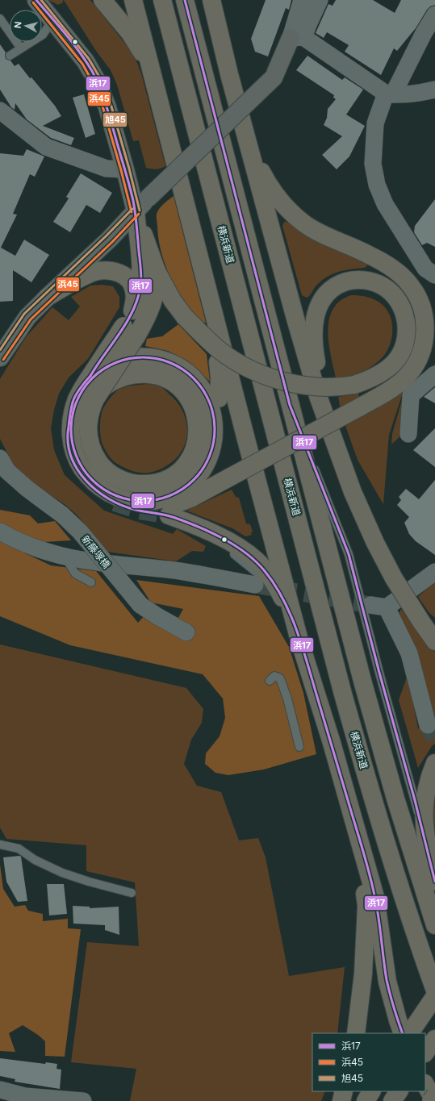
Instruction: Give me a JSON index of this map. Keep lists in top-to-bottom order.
{
  "streets": {
    "highway": ["横浜新道"],
    "street": ["新藤塚橋"]
  },
  "lines": ["transit line 浜17", "transit line 旭45", "transit line 浜45"],
  "legend": ["浜17", "浜45", "旭45"],
  "north": "left"
}
